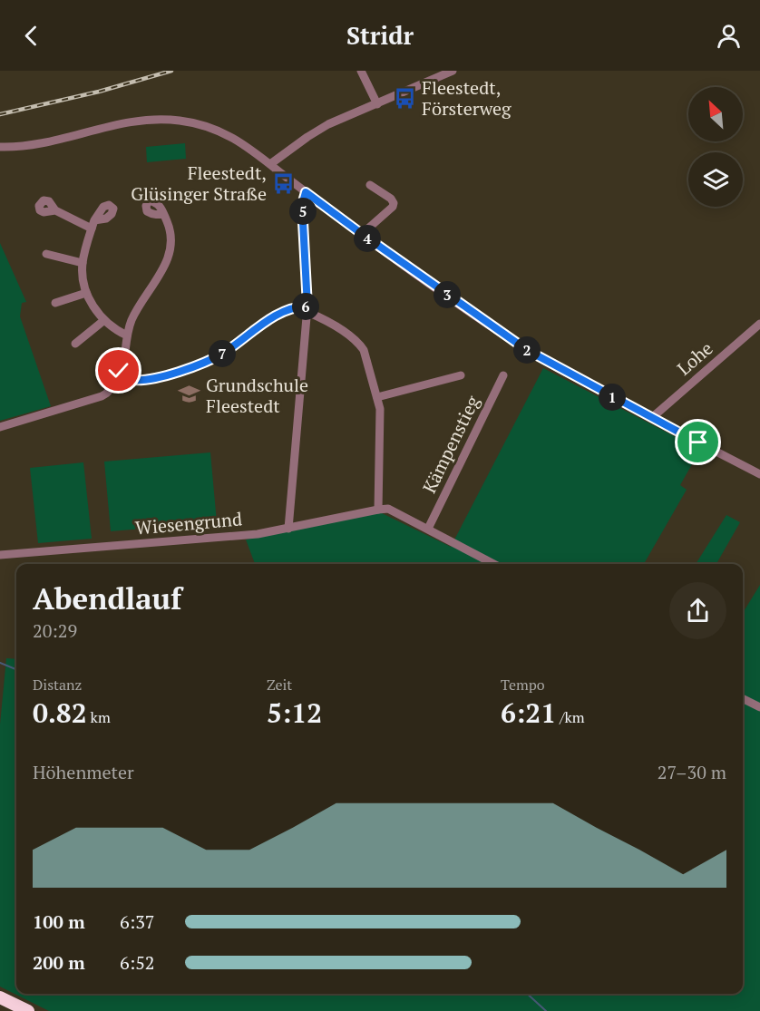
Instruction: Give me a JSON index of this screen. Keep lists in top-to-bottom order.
{
  "streets": {
    "street": ["Lohe", "Kämpenstieg", "Wiesengrund"]
  },
  "places": {
    "bus stop": ["Fleestedt, Försterweg", "Fleestedt, Glüsinger Straße"],
    "school or university": ["Grundschule Fleestedt"]
  },
  "north": "top left",
  "page": {
    "header": "Stridr",
    "pins": [
      "5",
      "4",
      "3",
      "6",
      "2",
      "7",
      "1"
    ],
    "heading": ["Abendlauf", "20:29"],
    "stats": [
      ["Distanz", "0.82 km"],
      ["Zeit", "5:12"],
      ["Tempo", "6:21 /km"]
    ],
    "chart": ["Höhenmeter", "27–30 m"],
    "list": [
      {
        "name": "100 m",
        "note": "6:37"
      },
      {
        "name": "200 m",
        "note": "6:52"
      }
    ]
  }
}
